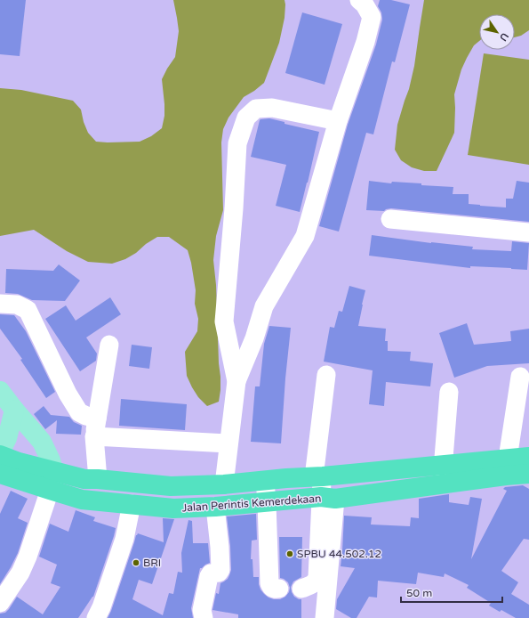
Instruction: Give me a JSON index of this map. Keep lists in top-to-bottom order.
{
  "streets": {
    "highway": ["Jalan Perintis Kemerdekaan"]
  },
  "places": ["SPBU 44.502.12", "BRI"],
  "scale_bar": "50 m",
  "north": "bottom right"
}
